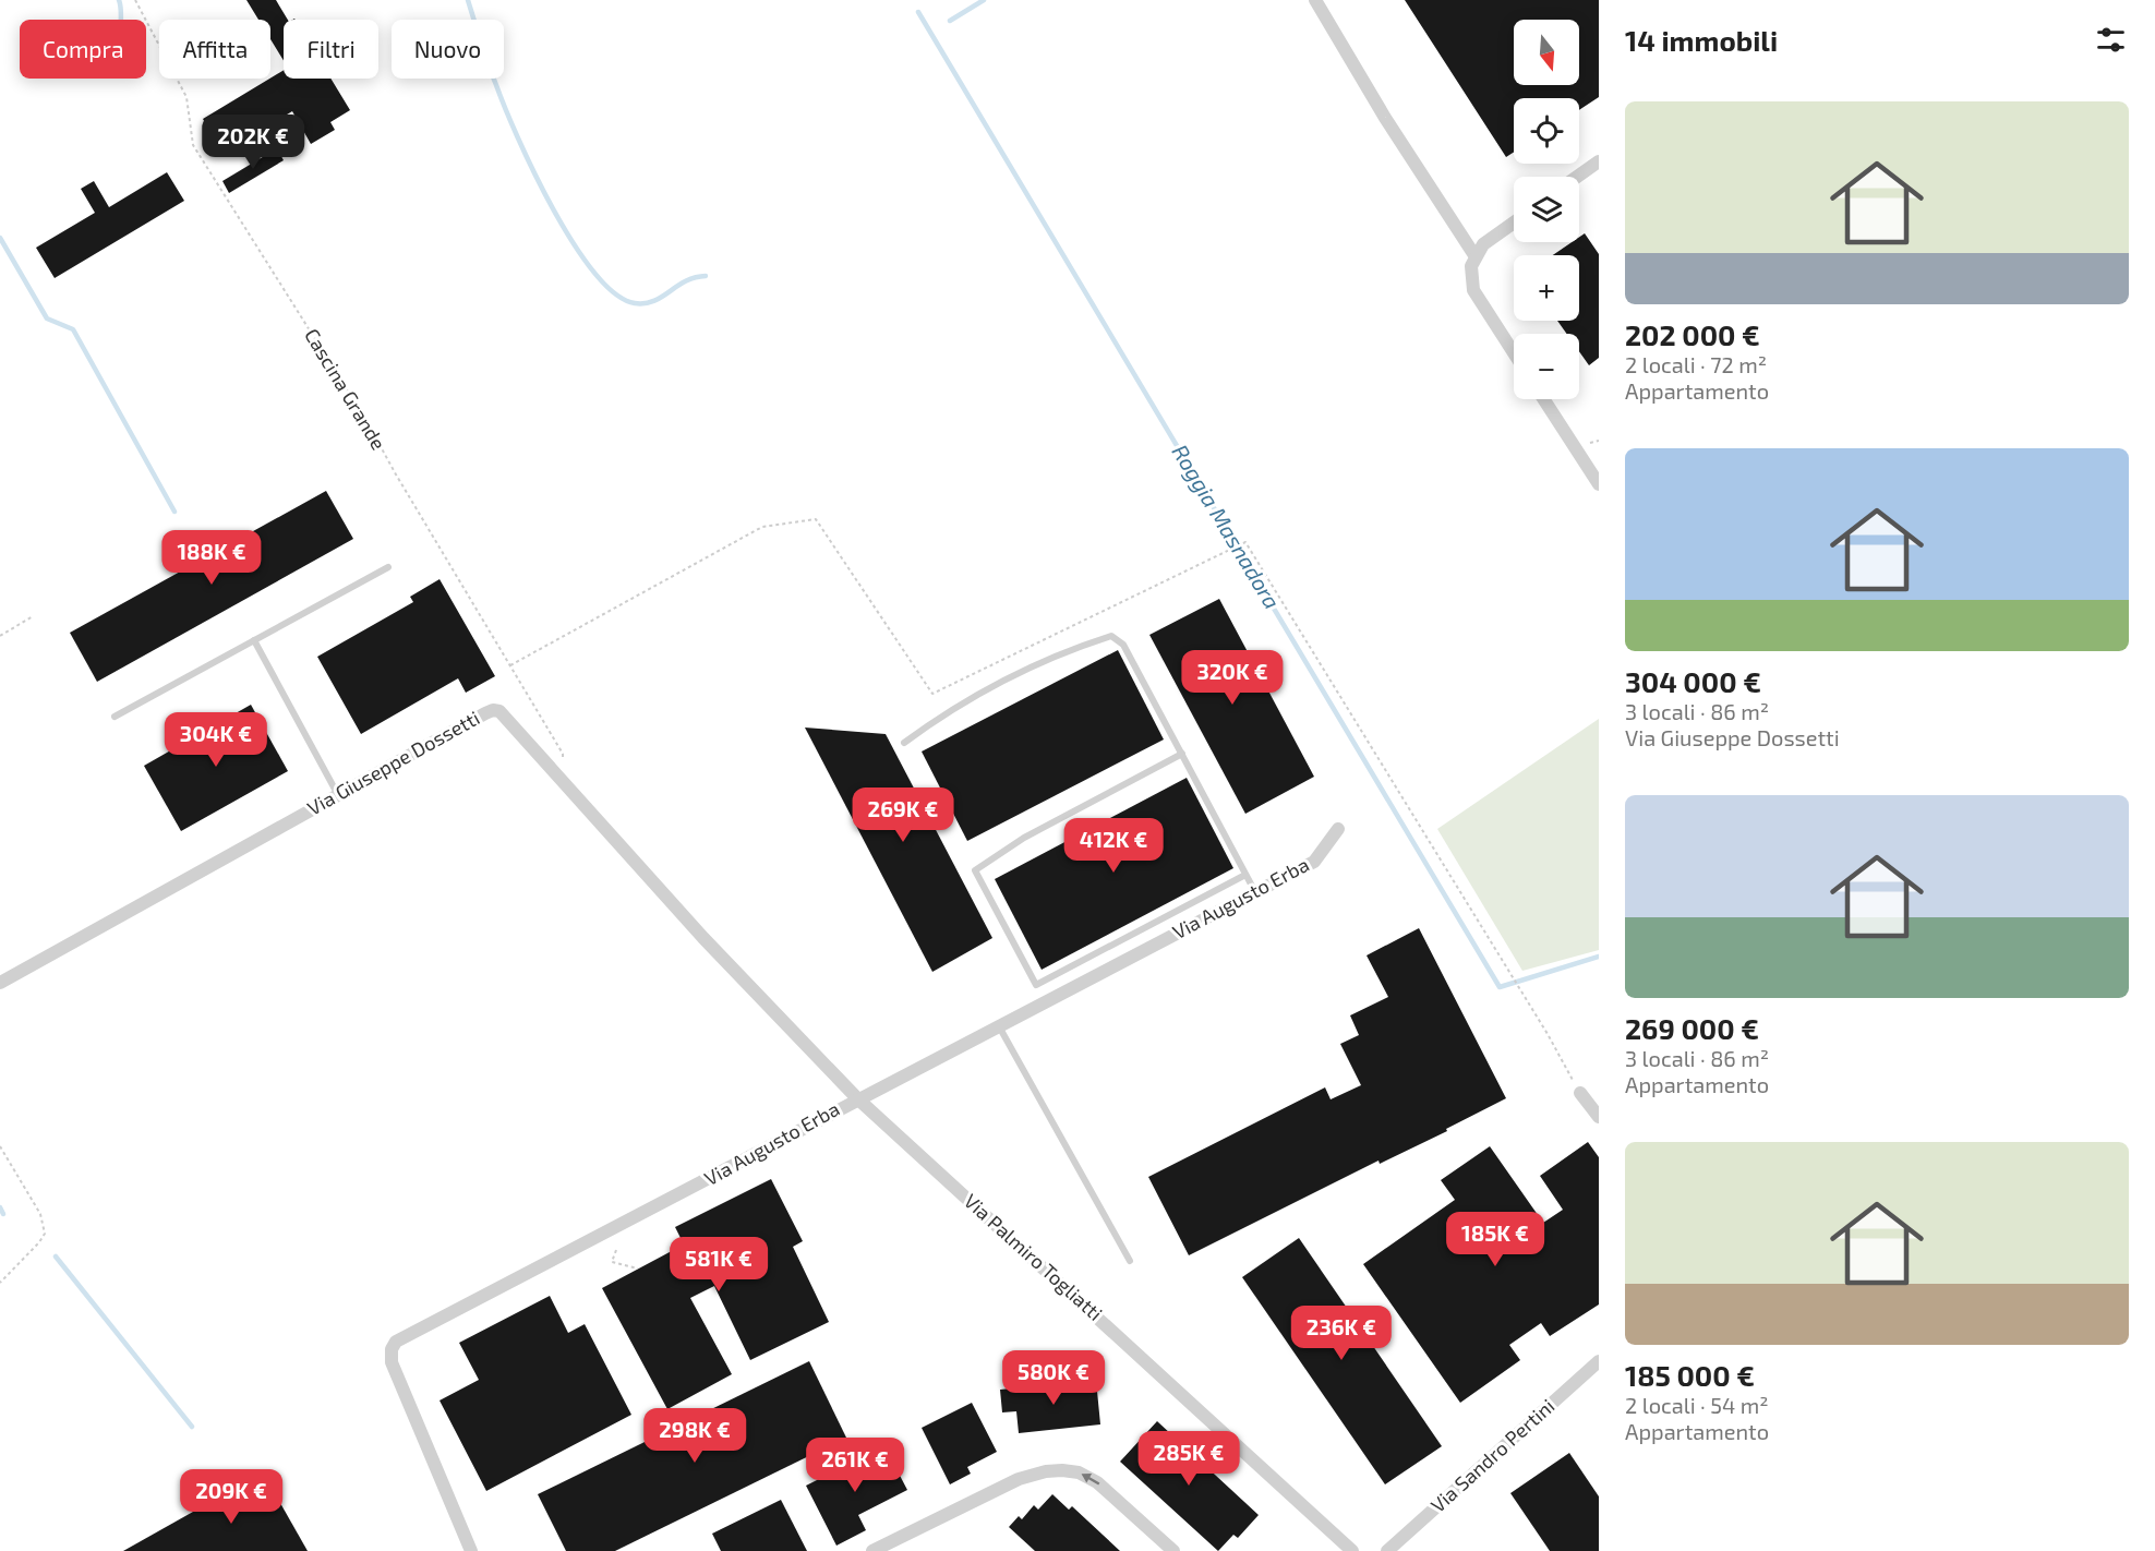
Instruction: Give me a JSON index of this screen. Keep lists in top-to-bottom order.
{
  "streets": {
    "street": [
      "Via Giuseppe Dossetti",
      "Via Augusto Erba",
      "Via Palmiro Togliatti",
      "Via Sandro Pertini"
    ],
    "path": ["Cascina Grande"]
  },
  "crossings": [
    ["Cascina Grande", "Via Giuseppe Dossetti"],
    ["Via Giuseppe Dossetti", "Via Augusto Erba"],
    ["Via Giuseppe Dossetti", "Via Palmiro Togliatti"],
    ["Via Augusto Erba", "Via Palmiro Togliatti"]
  ],
  "water": ["Roggia Masnadora"],
  "north": "bottom",
  "page": {
    "heading": "14 immobili",
    "map_buttons": ["+", "−"],
    "chip": [
      "Compra",
      "Affitta",
      "Filtri",
      "Nuovo"
    ],
    "list": [
      {
        "name": "202 000 €",
        "note": "2 locali · 72 m² · Appartamento"
      },
      {
        "name": "304 000 €",
        "note": "3 locali · 86 m² · Via Giuseppe Dossetti"
      },
      {
        "name": "269 000 €",
        "note": "3 locali · 86 m² · Appartamento"
      },
      {
        "name": "185 000 €",
        "note": "2 locali · 54 m² · Appartamento"
      }
    ],
    "price": [
      "202K €",
      "188K €",
      "320K €",
      "304K €",
      "269K €",
      "412K €",
      "185K €",
      "581K €",
      "236K €",
      "580K €",
      "298K €",
      "285K €",
      "261K €",
      "209K €"
    ]
  }
}
